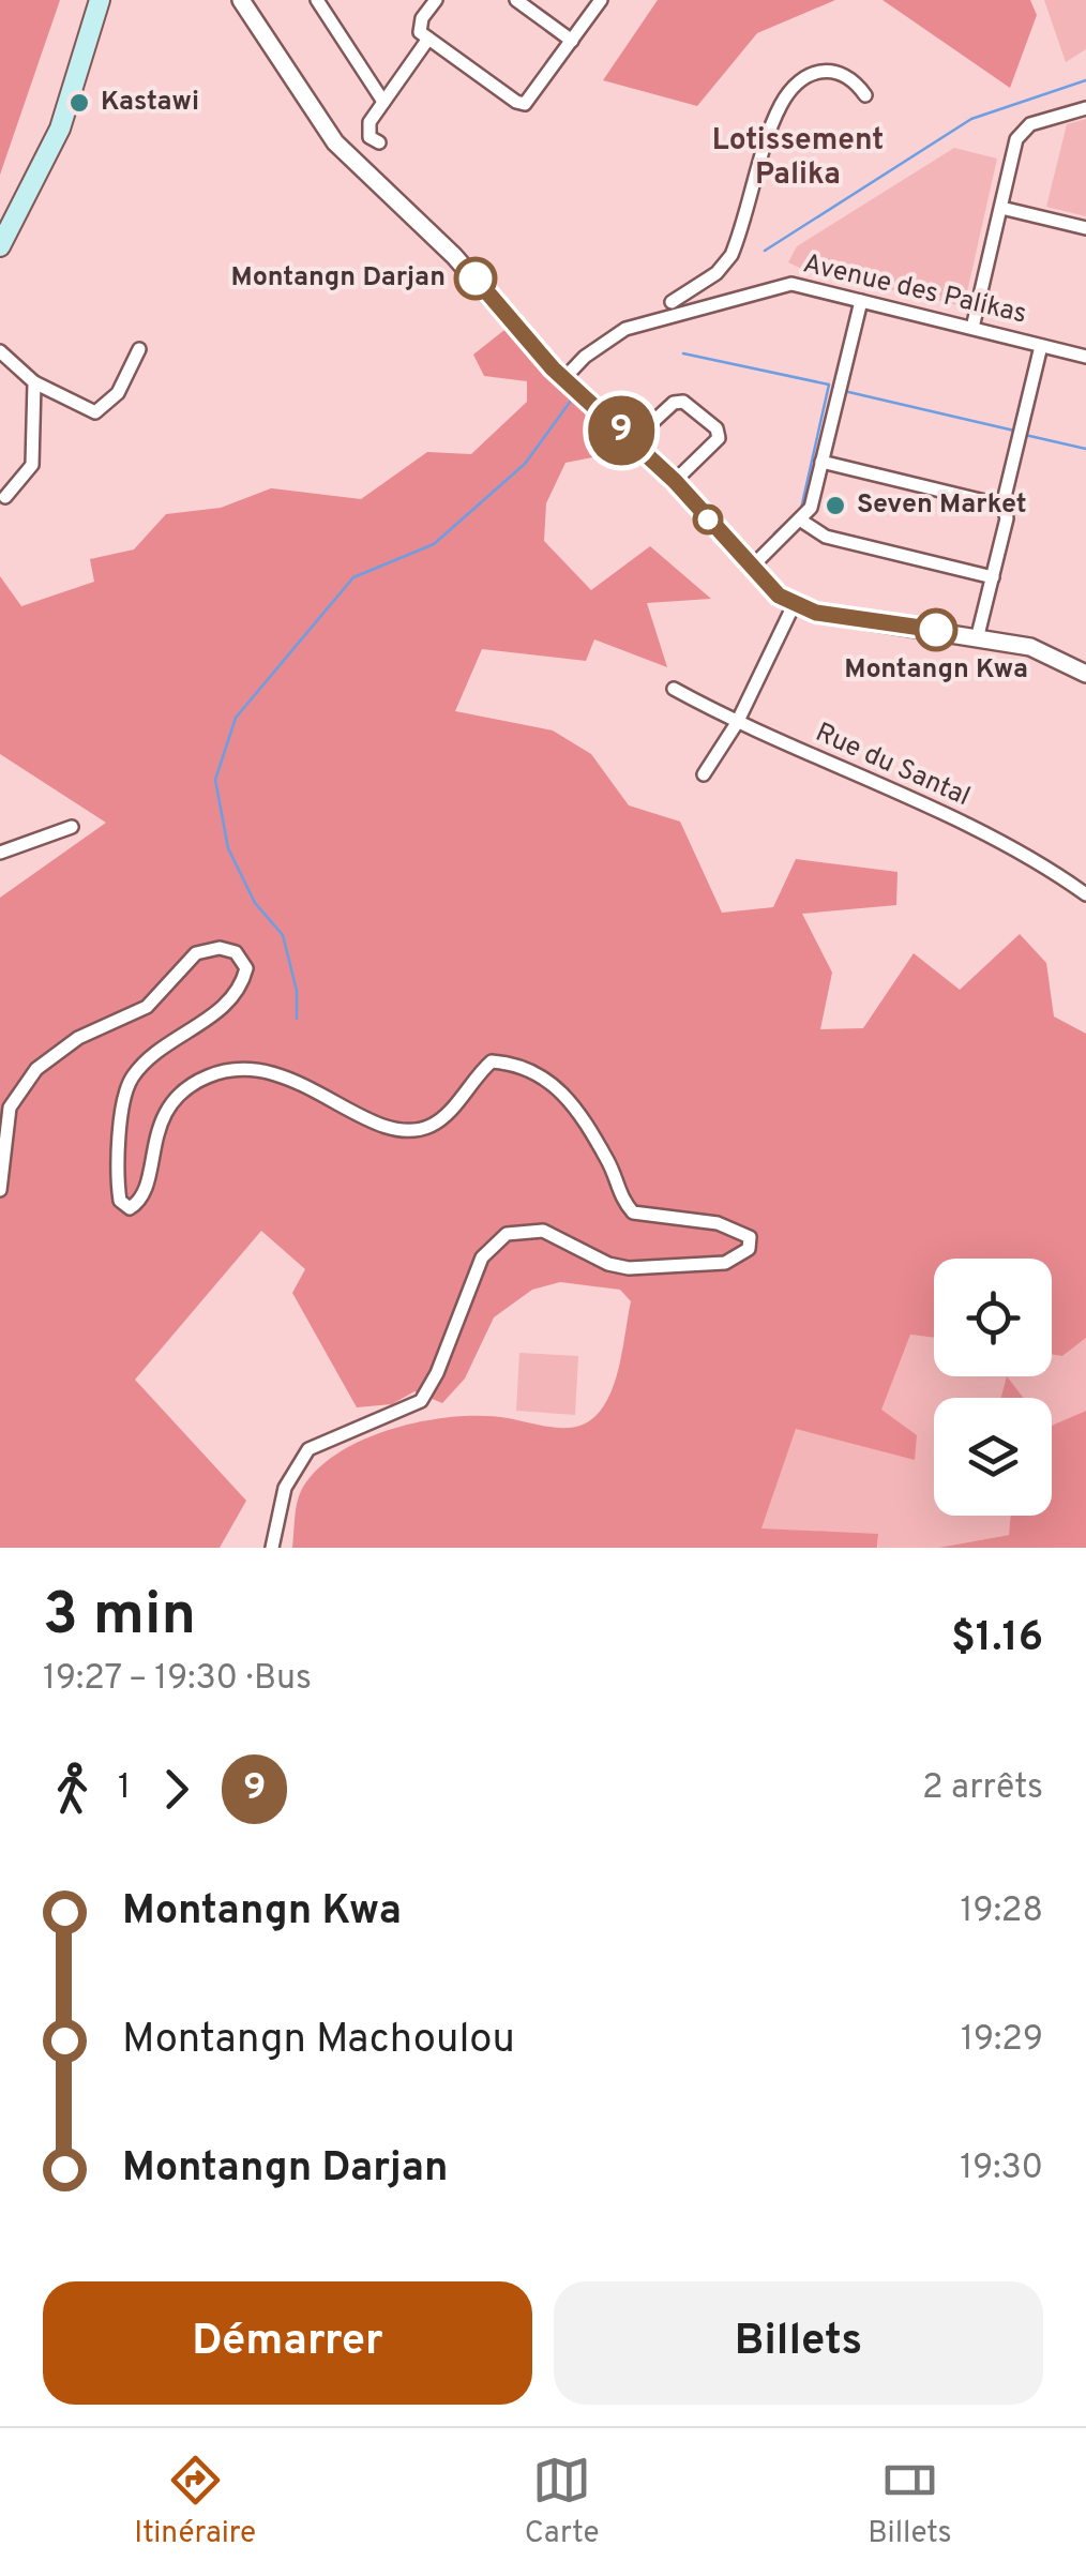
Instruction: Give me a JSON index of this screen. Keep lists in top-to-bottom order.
{
  "streets": {
    "street": ["Avenue des Palikas", "Rue du Santal"]
  },
  "districts": ["Lotissement Palika"],
  "places": [
    "Kastawi",
    "Montangn Darjan",
    "Seven Market",
    "Montangn Kwa"
  ],
  "lines": ["bus line 9"],
  "page": {
    "on_map": "9",
    "heading": ["3 min", "19:27 – 19:30 · Bus", "$1.16"],
    "legs": ["1", "9", "2 arrêts"],
    "list": [
      {
        "name": "Montangn Kwa",
        "value": "19:28"
      },
      {
        "name": "Montangn Machoulou",
        "value": "19:29"
      },
      {
        "name": "Montangn Darjan",
        "value": "19:30"
      }
    ],
    "buttons": ["Démarrer", "Billets"],
    "tabs": ["Itinéraire", "Carte", "Billets"]
  }
}
